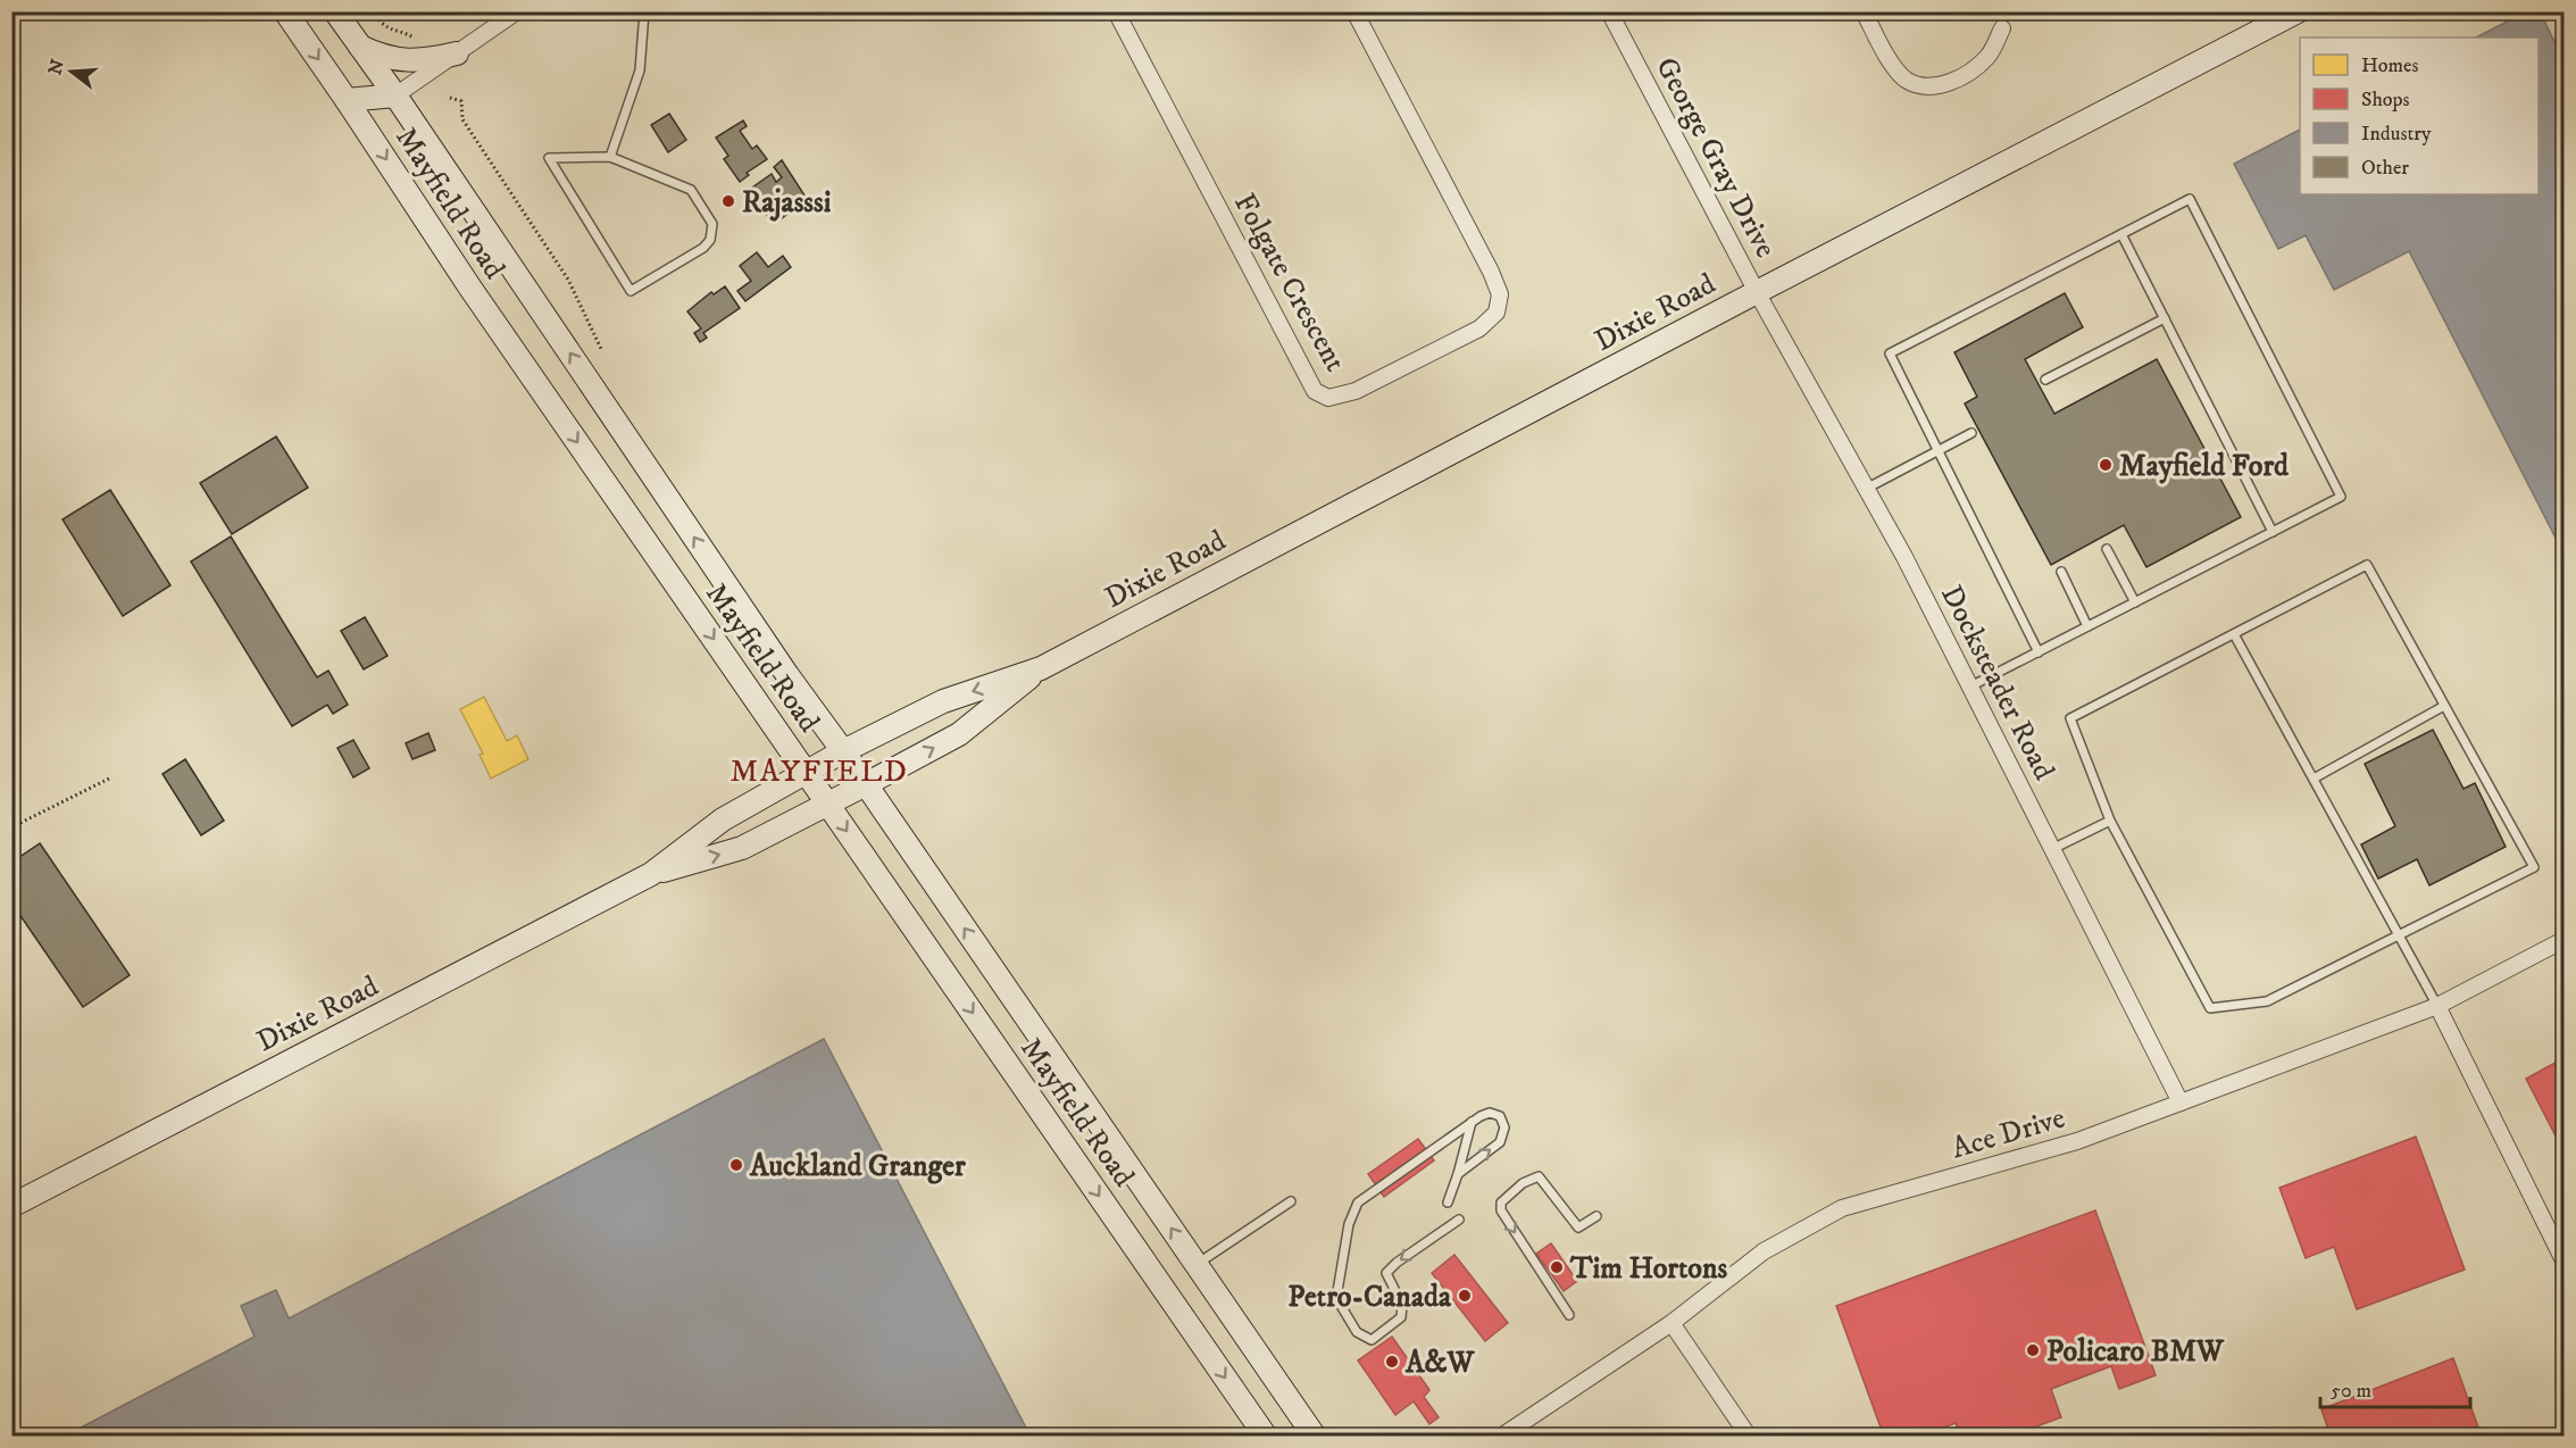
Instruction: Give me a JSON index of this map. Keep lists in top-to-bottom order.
{
  "streets": {
    "main road": ["Mayfield Road", "Dixie Road"],
    "street": [
      "George Gray Drive",
      "Folgate Crescent",
      "Docksteader Road",
      "Ace Drive"
    ]
  },
  "crossings": [
    ["George Gray Drive", "Dixie Road"],
    ["George Gray Drive", "Docksteader Road"],
    ["Mayfield Road", "Dixie Road"],
    ["Dixie Road", "Docksteader Road"],
    ["Docksteader Road", "Ace Drive"]
  ],
  "districts": ["MAYFIELD"],
  "places": [
    "Rajasssi",
    "Mayfield Ford",
    "Auckland Granger",
    "Tim Hortons",
    "Petro-Canada",
    "Policaro BMW",
    "A&W"
  ],
  "legend": [
    "Homes",
    "Shops",
    "Industry",
    "Other"
  ],
  "scale_bar": "50 m",
  "north": "left"
}
